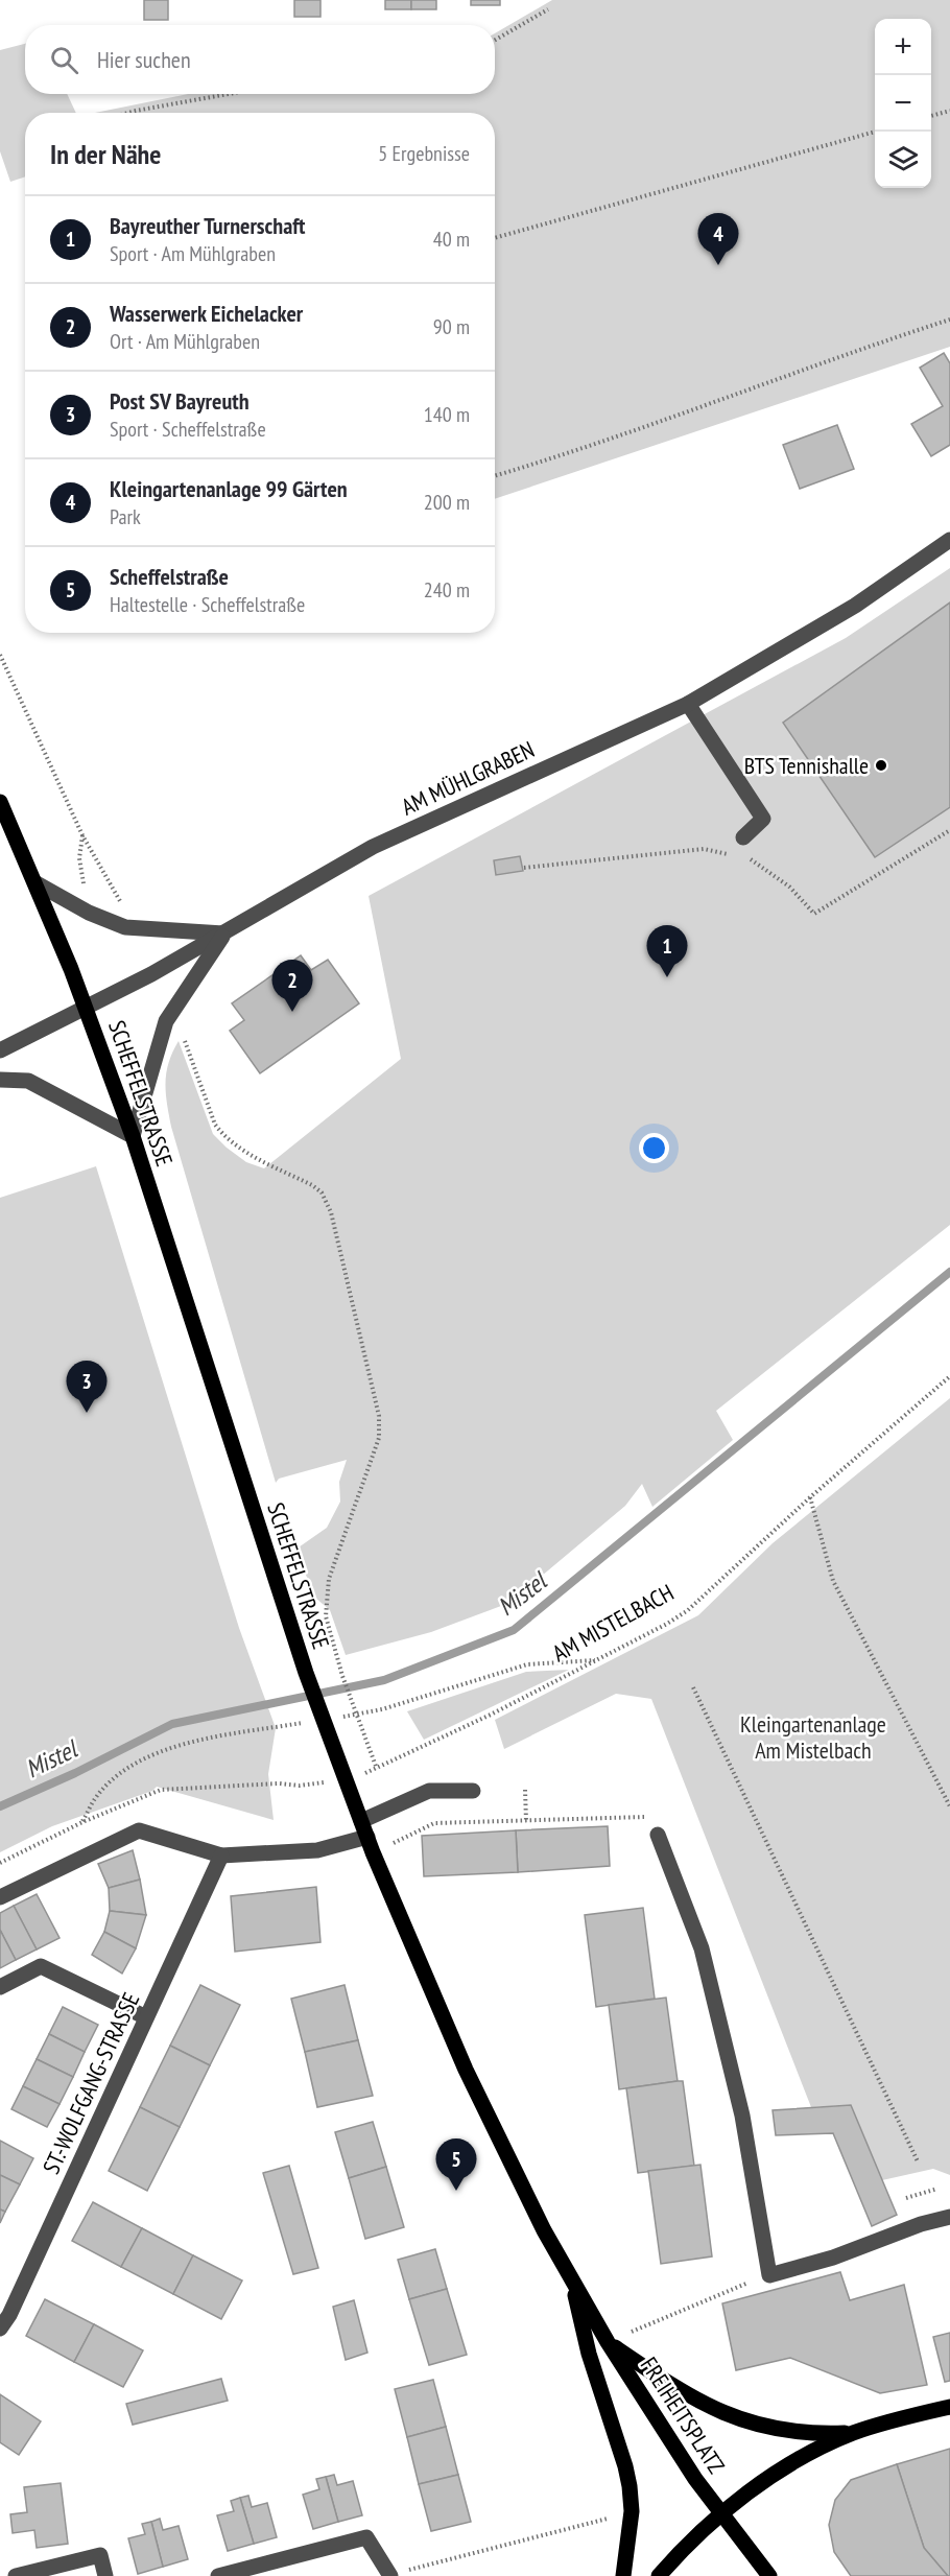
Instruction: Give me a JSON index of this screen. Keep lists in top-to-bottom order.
{
  "streets": {
    "main road": ["SCHEFFELSTRASSE", "FREIHEITSPLATZ"],
    "street": ["AM MÜHLGRABEN", "ST.-WOLFGANG-STRASSE"],
    "path": ["AM MISTELBACH"]
  },
  "crossings": [
    ["AM MÜHLGRABEN", "SCHEFFELSTRASSE"],
    ["SCHEFFELSTRASSE", "AM MISTELBACH"],
    ["SCHEFFELSTRASSE", "FREIHEITSPLATZ"]
  ],
  "water": ["Mistel"],
  "parks": ["Kleingartenanlage Am Mistelbach"],
  "places": ["BTS Tennishalle"],
  "page": {
    "map_buttons": ["+", "−"],
    "search": "Hier suchen",
    "heading": ["In der Nähe", "5 Ergebnisse"],
    "list": [
      {
        "mark": "1",
        "name": "Bayreuther Turnerschaft",
        "note": "Sport · Am Mühlgraben",
        "value": "40 m"
      },
      {
        "mark": "2",
        "name": "Wasserwerk Eichelacker",
        "note": "Ort · Am Mühlgraben",
        "value": "90 m"
      },
      {
        "mark": "3",
        "name": "Post SV Bayreuth",
        "note": "Sport · Scheffelstraße",
        "value": "140 m"
      },
      {
        "mark": "4",
        "name": "Kleingartenanlage 99 Gärten",
        "note": "Park",
        "value": "200 m"
      },
      {
        "mark": "5",
        "name": "Scheffelstraße",
        "note": "Haltestelle · Scheffelstraße",
        "value": "240 m"
      }
    ],
    "pins": [
      "4",
      "1",
      "2",
      "3",
      "5"
    ]
  }
}
